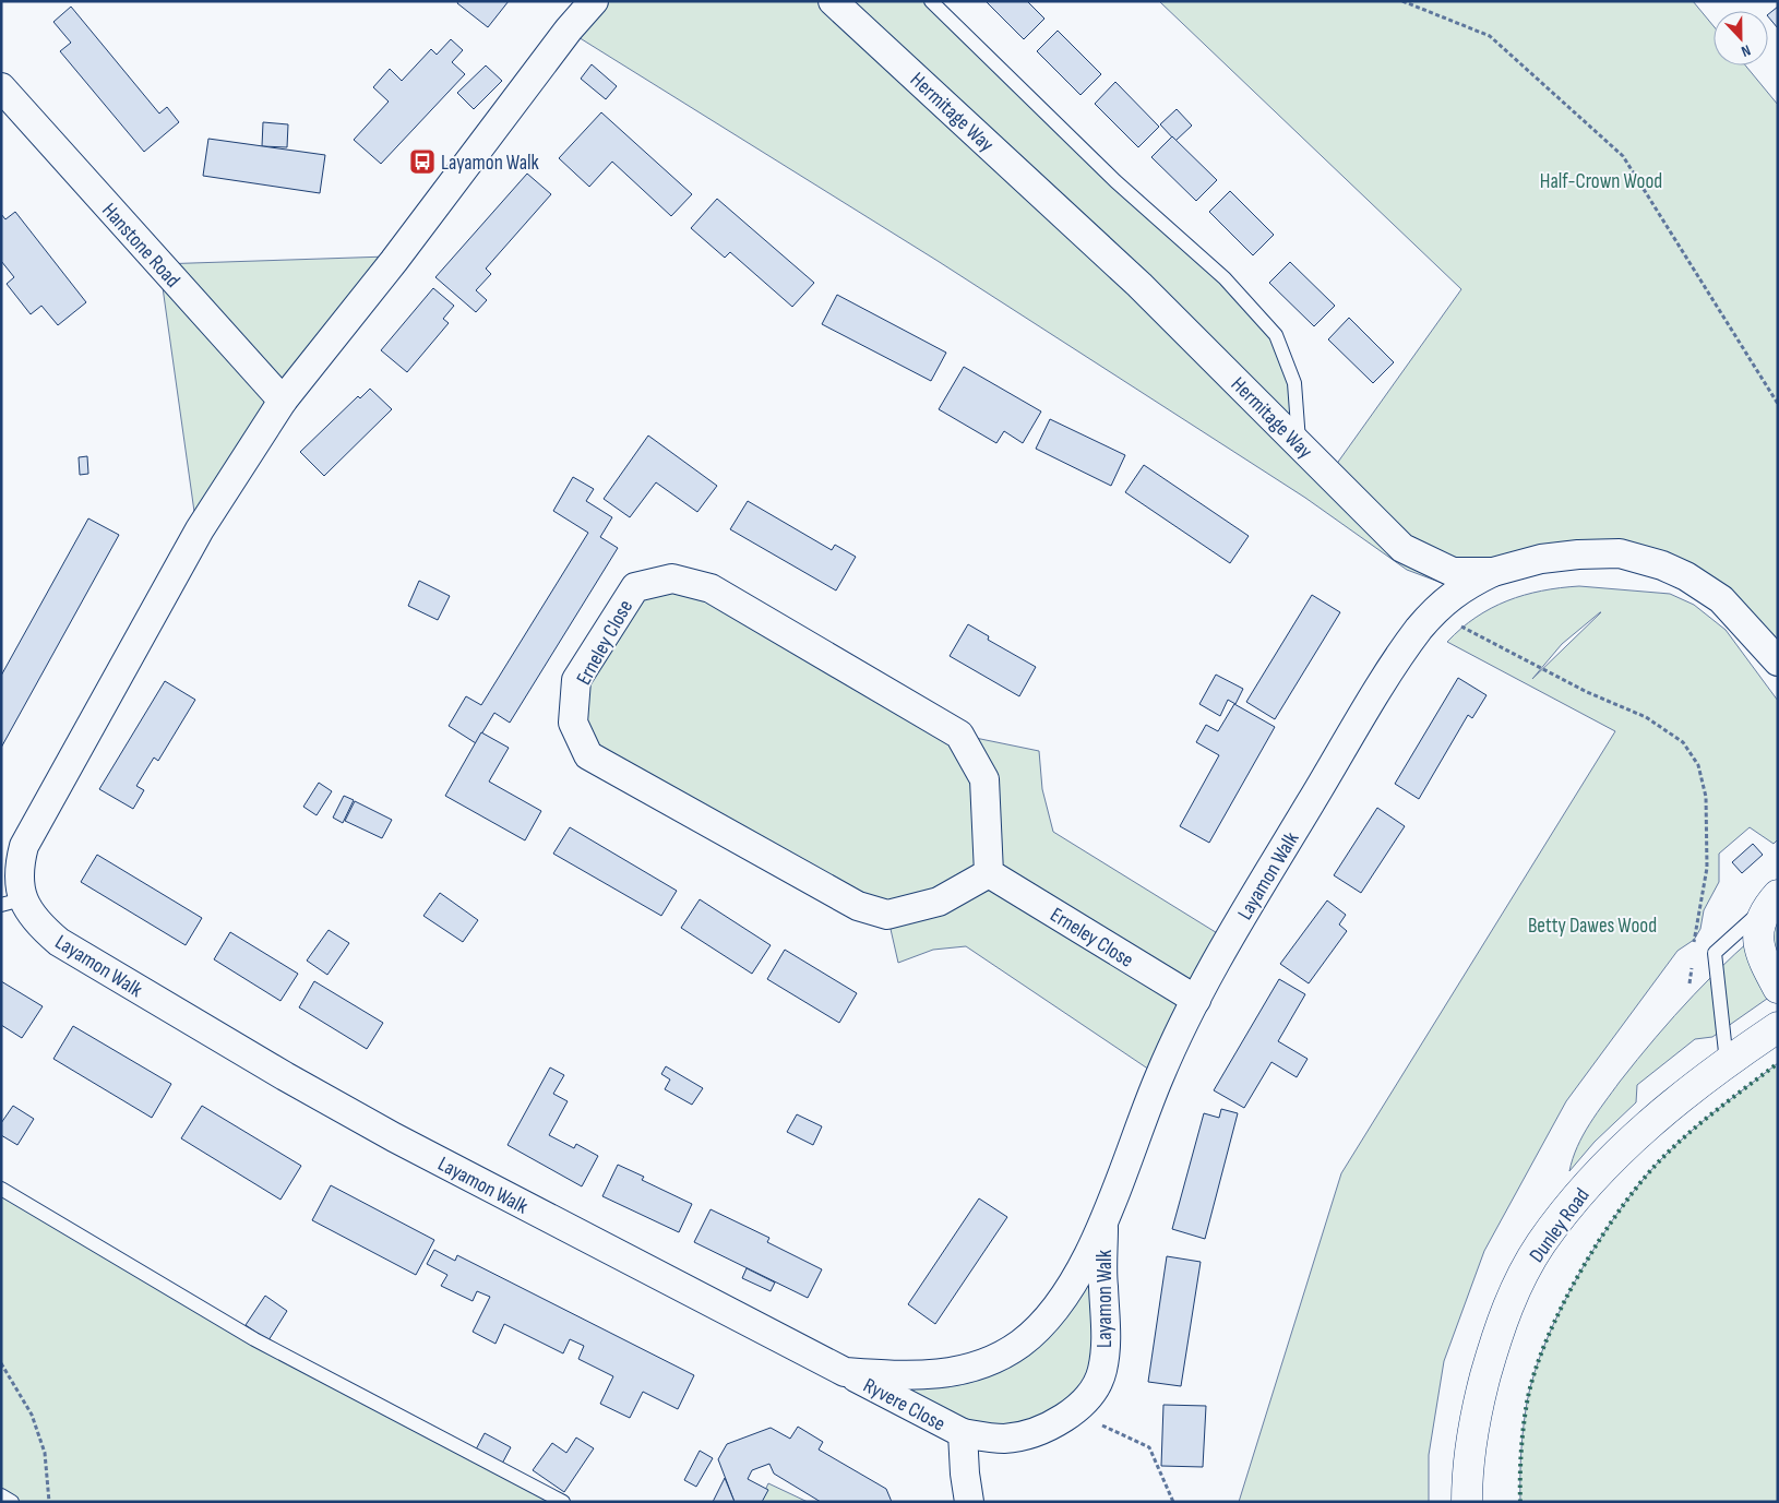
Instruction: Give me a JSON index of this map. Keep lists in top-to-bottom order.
{
  "streets": {
    "main road": ["Dunley Road"],
    "street": [
      "Hermitage Way",
      "Hanstone Road",
      "Erneley Close",
      "Layamon Walk",
      "Ryvere Close"
    ]
  },
  "crossings": [
    ["Hermitage Way", "Layamon Walk"],
    ["Hanstone Road", "Layamon Walk"],
    ["Erneley Close", "Layamon Walk"],
    ["Layamon Walk", "Ryvere Close"]
  ],
  "parks": ["Half-Crown Wood", "Betty Dawes Wood"],
  "places": {
    "bus stop": ["Layamon Walk"]
  },
  "north": "bottom"
}
